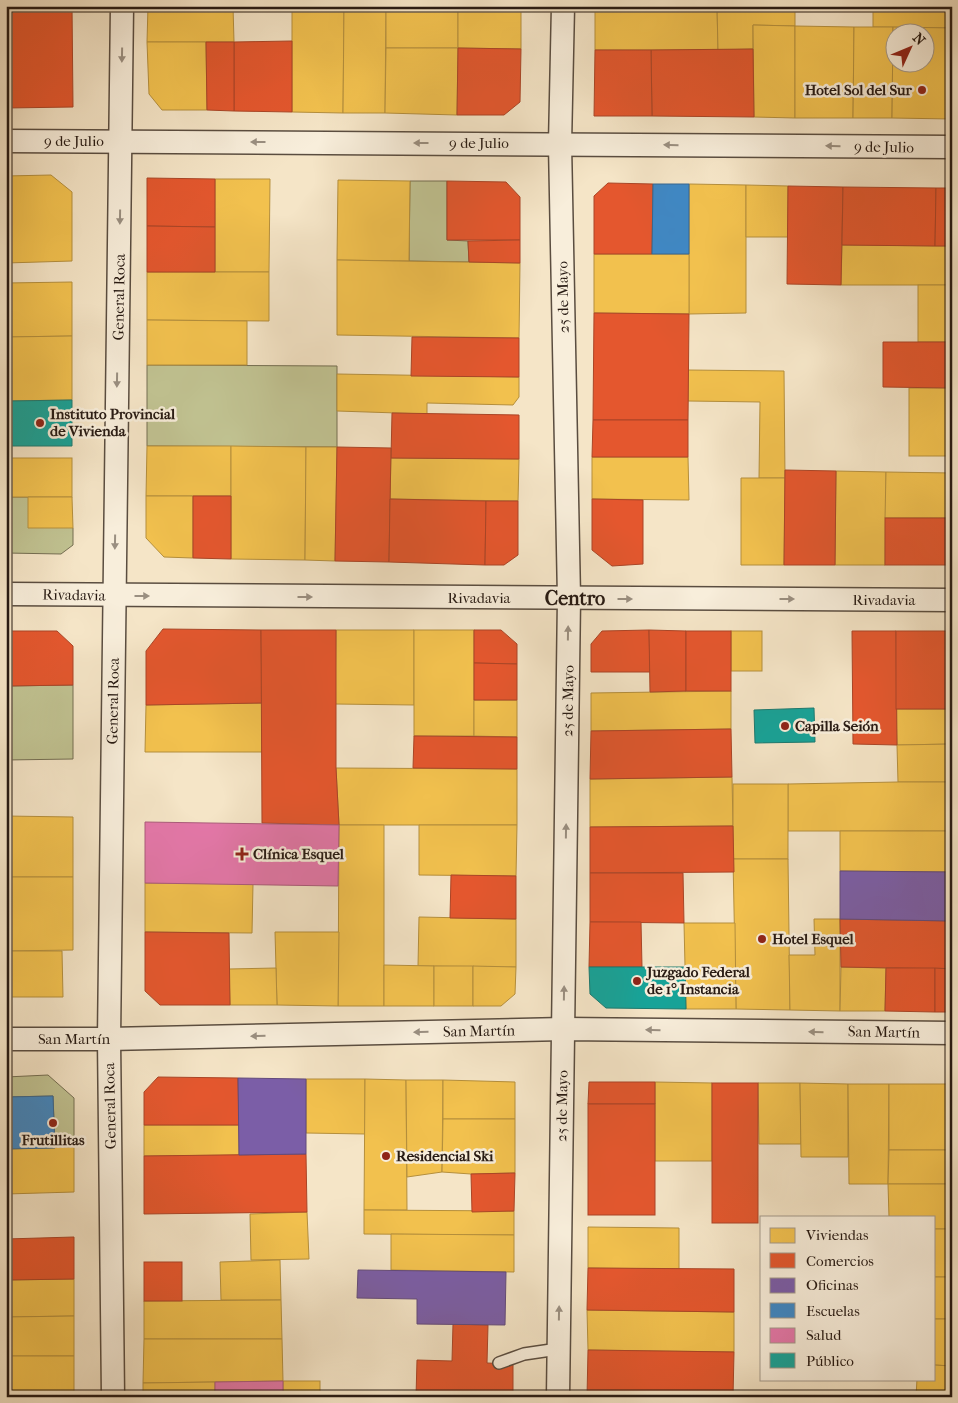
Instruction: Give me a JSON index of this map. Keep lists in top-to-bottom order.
{
  "streets": {
    "street": [
      "9 de Julio",
      "General Roca",
      "25 de Mayo",
      "Rivadavia",
      "San Martín"
    ]
  },
  "crossings": [
    ["9 de Julio", "General Roca"],
    ["9 de Julio", "25 de Mayo"],
    ["General Roca", "Rivadavia"],
    ["General Roca", "San Martín"],
    ["25 de Mayo", "Rivadavia"],
    ["25 de Mayo", "San Martín"]
  ],
  "one_way": [
    "9 de Julio",
    "General Roca",
    "25 de Mayo",
    "Rivadavia",
    "San Martín"
  ],
  "districts": ["Centro"],
  "places": {
    "other": [
      "Hotel Sol del Sur",
      "Instituto Provincial de Vivienda",
      "Capilla Seión",
      "Hotel Esquel",
      "Juzgado Federal de 1° Instancia",
      "Frutillitas",
      "Residencial Ski"
    ],
    "health": ["Clínica Esquel"]
  },
  "legend": [
    "Viviendas",
    "Comercios",
    "Oficinas",
    "Escuelas",
    "Salud",
    "Público"
  ],
  "north": "top right"
}
